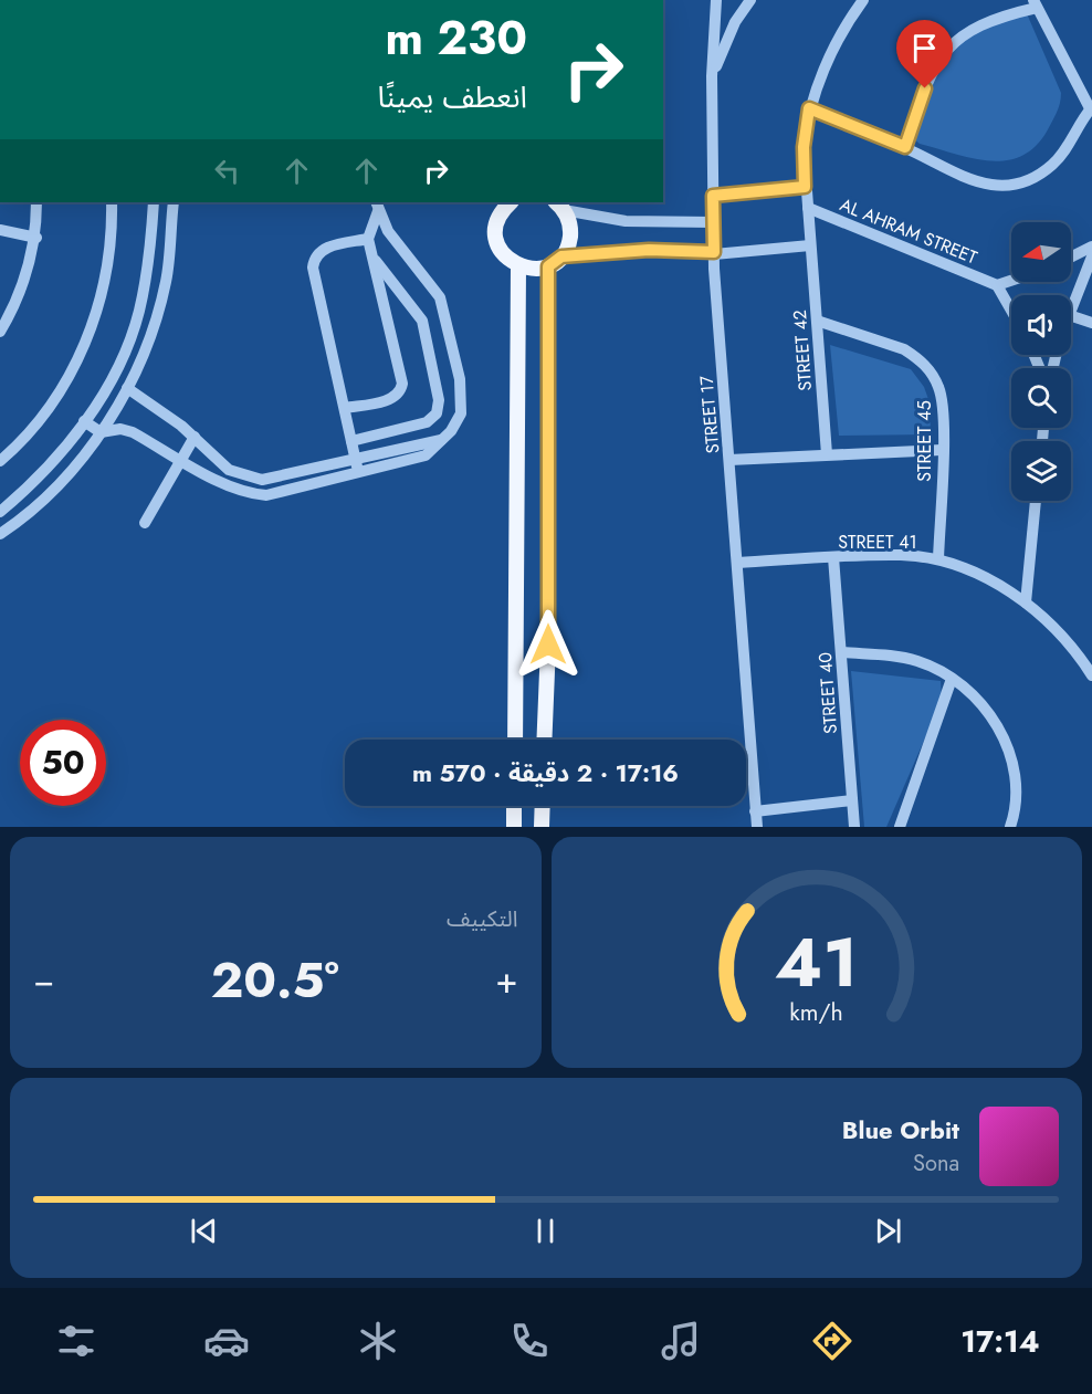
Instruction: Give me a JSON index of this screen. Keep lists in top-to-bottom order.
{
  "streets": {
    "street": [
      "AL AHRAM STREET",
      "STREET 42",
      "STREET 17",
      "STREET 45",
      "STREET 41",
      "STREET 40"
    ]
  },
  "crossings": [
    ["AL AHRAM STREET", "STREET 42"],
    ["STREET 42", "STREET 45"],
    ["STREET 17", "STREET 41"],
    ["STREET 45", "STREET 41"],
    ["STREET 41", "STREET 40"]
  ],
  "north": "left",
  "page": {
    "turn": ["230 m", "انعطف يمينًا"],
    "limit": "50",
    "trip": "17:16 · 2 دقيقة · 570 m",
    "tile": "التكييف",
    "heat": ["−", "20.5°", "+"],
    "song": ["Blue Orbit", "Sona"],
    "tabs": "17:14",
    "gauge": ["41", "km/h"]
  }
}
